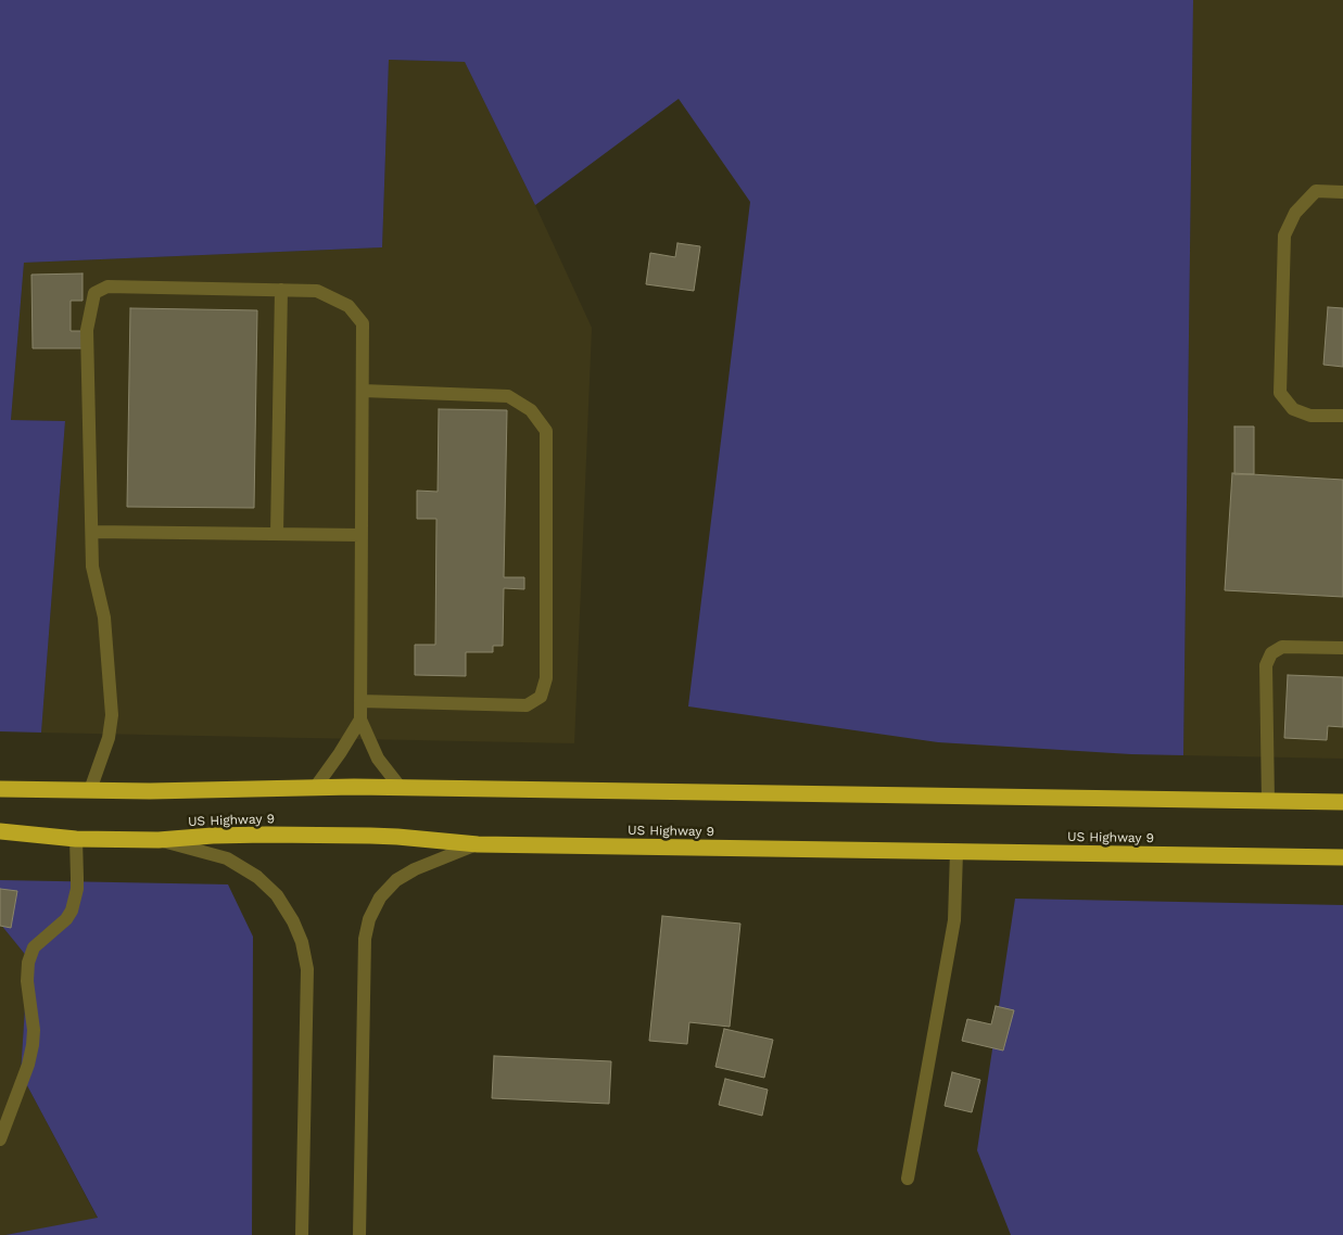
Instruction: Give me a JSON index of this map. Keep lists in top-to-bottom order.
{
  "streets": {
    "highway": ["US Highway 9"]
  }
}
